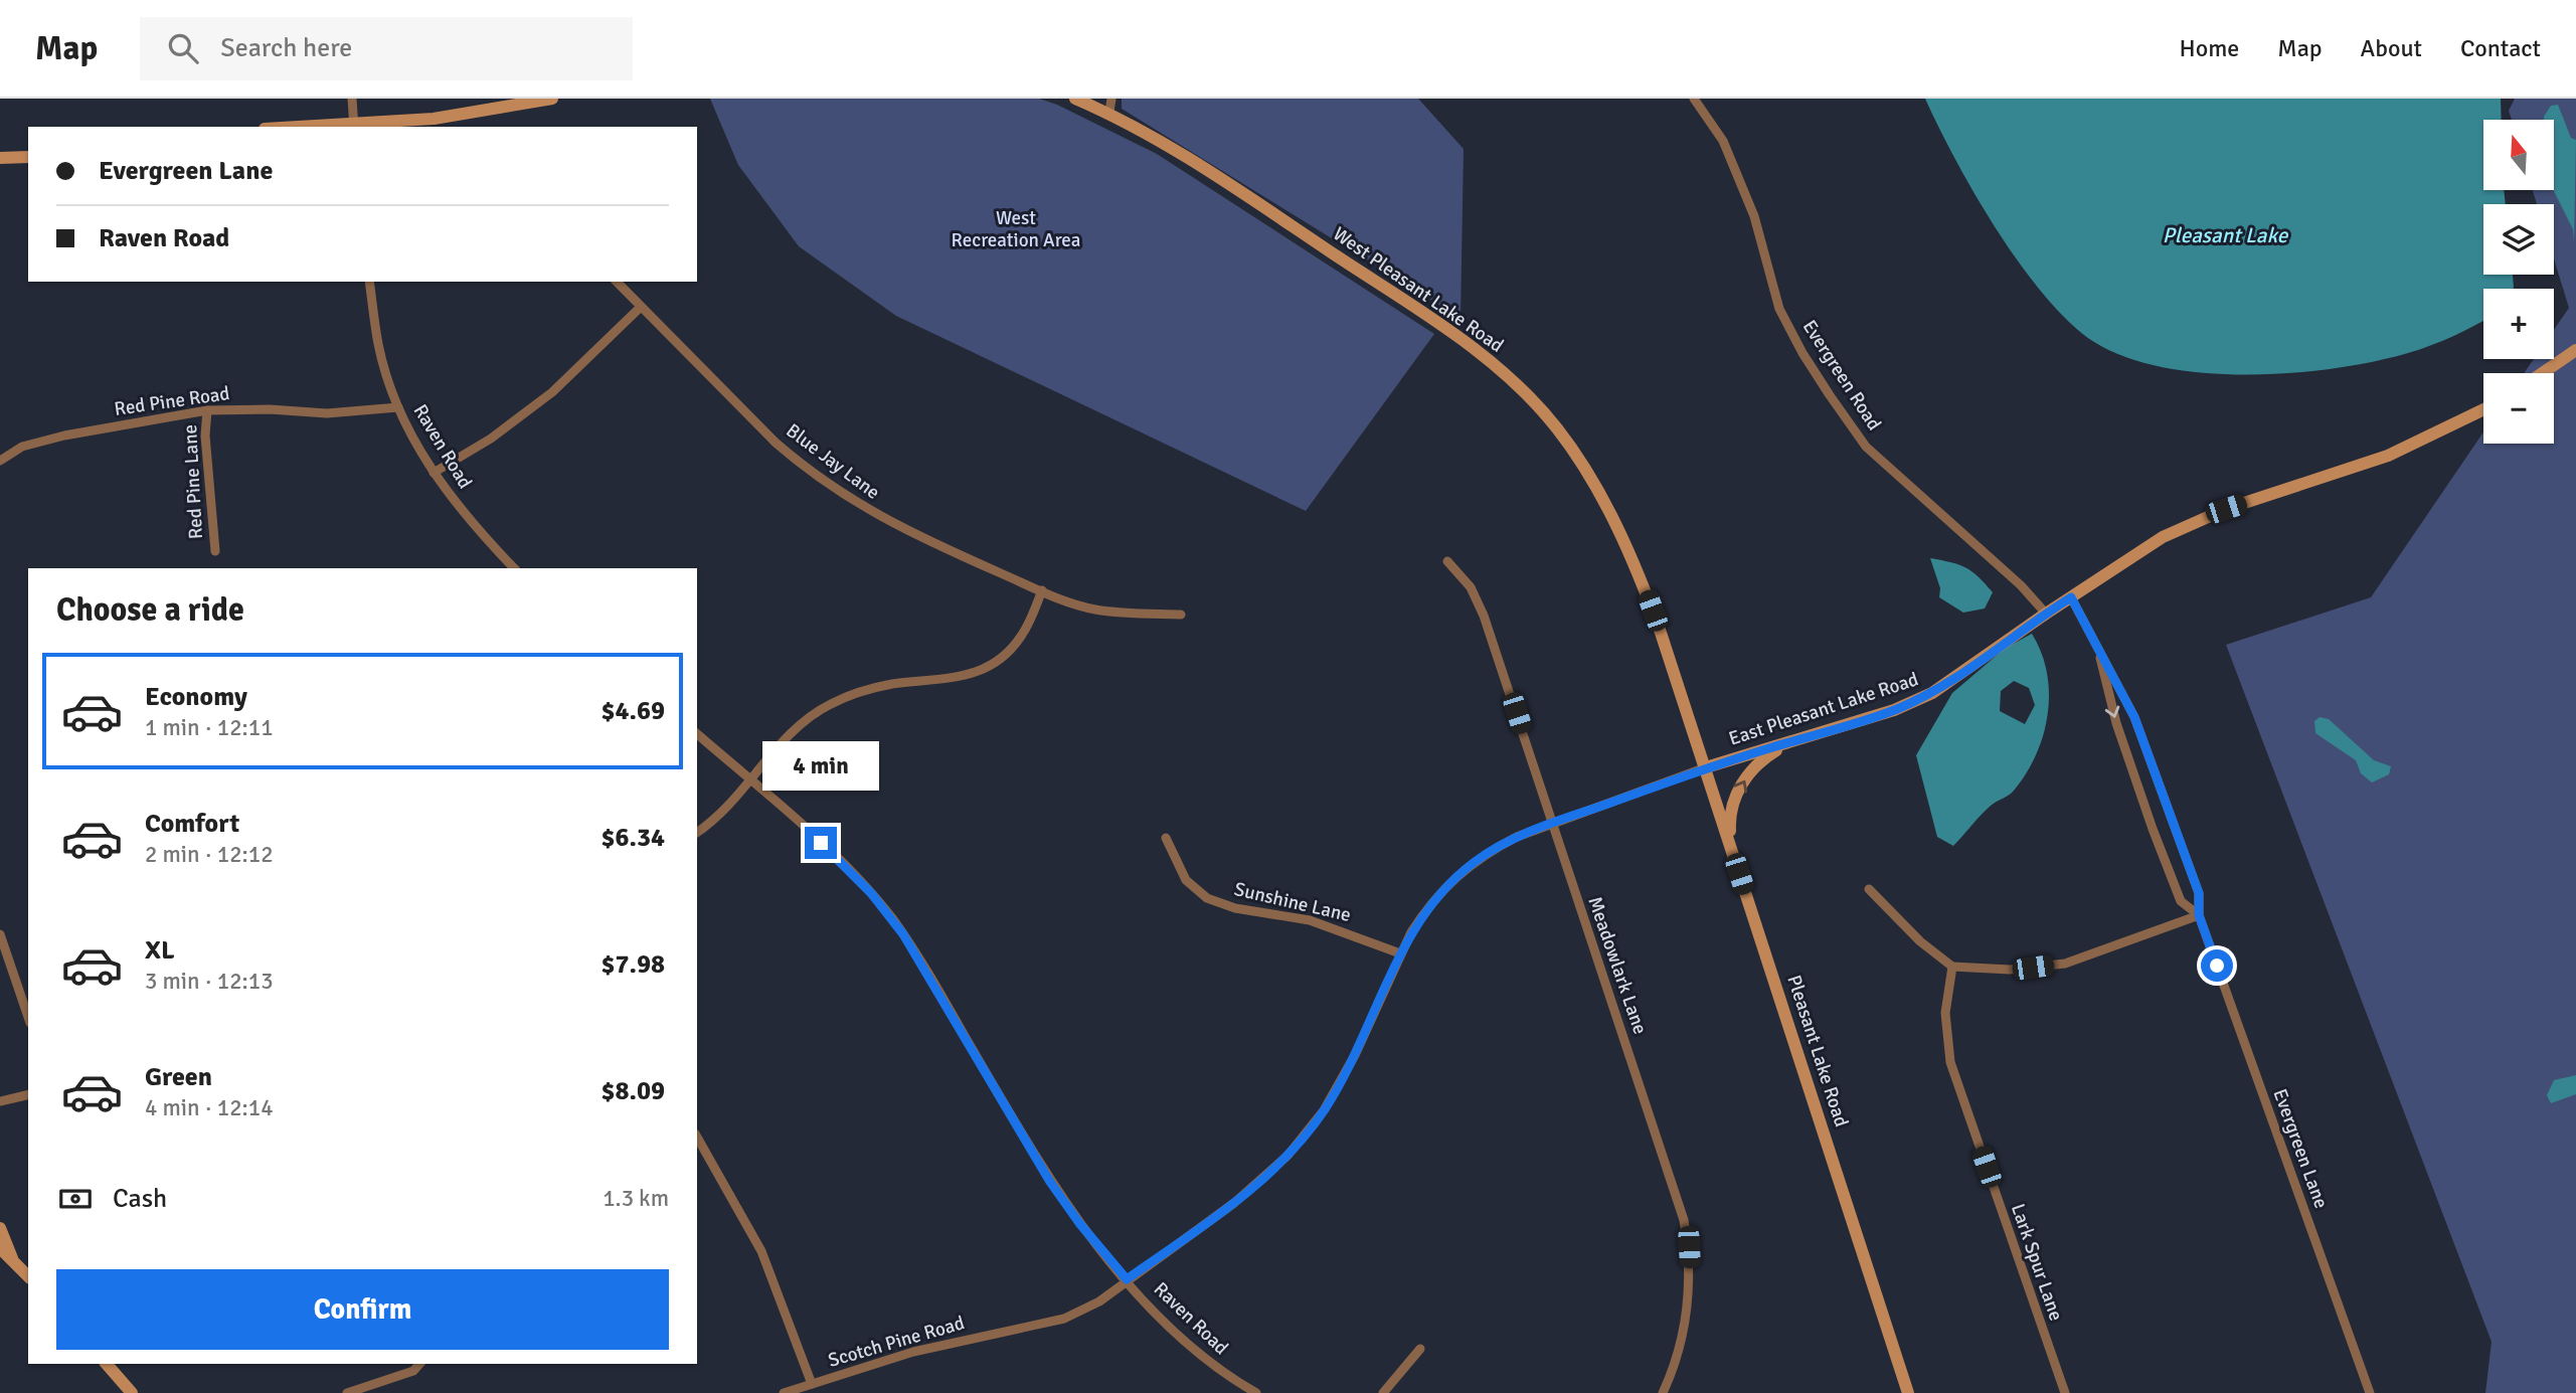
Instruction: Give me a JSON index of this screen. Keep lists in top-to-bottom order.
{
  "streets": {
    "street": [
      "West Pleasant Lake Road",
      "Evergreen Road",
      "Red Pine Road",
      "Raven Road",
      "Blue Jay Lane",
      "Red Pine Lane",
      "East Pleasant Lake Road",
      "Sunshine Lane",
      "Meadowlark Lane",
      "Pleasant Lake Road",
      "Evergreen Lane",
      "Lark Spur Lane",
      "Scotch Pine Road"
    ]
  },
  "crossings": [
    ["West Pleasant Lake Road", "Pleasant Lake Road"],
    ["Evergreen Road", "East Pleasant Lake Road"],
    ["Red Pine Road", "Raven Road"],
    ["Red Pine Road", "Red Pine Lane"],
    ["Raven Road", "Scotch Pine Road"],
    ["East Pleasant Lake Road", "Sunshine Lane"],
    ["East Pleasant Lake Road", "Meadowlark Lane"],
    ["East Pleasant Lake Road", "Pleasant Lake Road"],
    ["East Pleasant Lake Road", "Evergreen Lane"],
    ["East Pleasant Lake Road", "Scotch Pine Road"],
    ["Sunshine Lane", "Scotch Pine Road"]
  ],
  "water": ["Pleasant Lake"],
  "parks": ["West Recreation Area"],
  "north": "top",
  "page": {
    "header": "Map",
    "search": "Search here",
    "nav": [
      "Home",
      "Map",
      "About",
      "Contact"
    ],
    "map_buttons": ["+", "−"],
    "banner": ["Evergreen Lane", "Raven Road"],
    "heading": "Choose a ride",
    "list": [
      {
        "name": "Economy",
        "note": "1 min · 12:11",
        "value": "$4.69"
      },
      {
        "name": "Comfort",
        "note": "2 min · 12:12",
        "value": "$6.34"
      },
      {
        "name": "XL",
        "note": "3 min · 12:13",
        "value": "$7.98"
      },
      {
        "name": "Green",
        "note": "4 min · 12:14",
        "value": "$8.09"
      }
    ],
    "bubble": "4 min",
    "pay": ["Cash", "1.3 km"],
    "buttons": "Confirm"
  }
}
